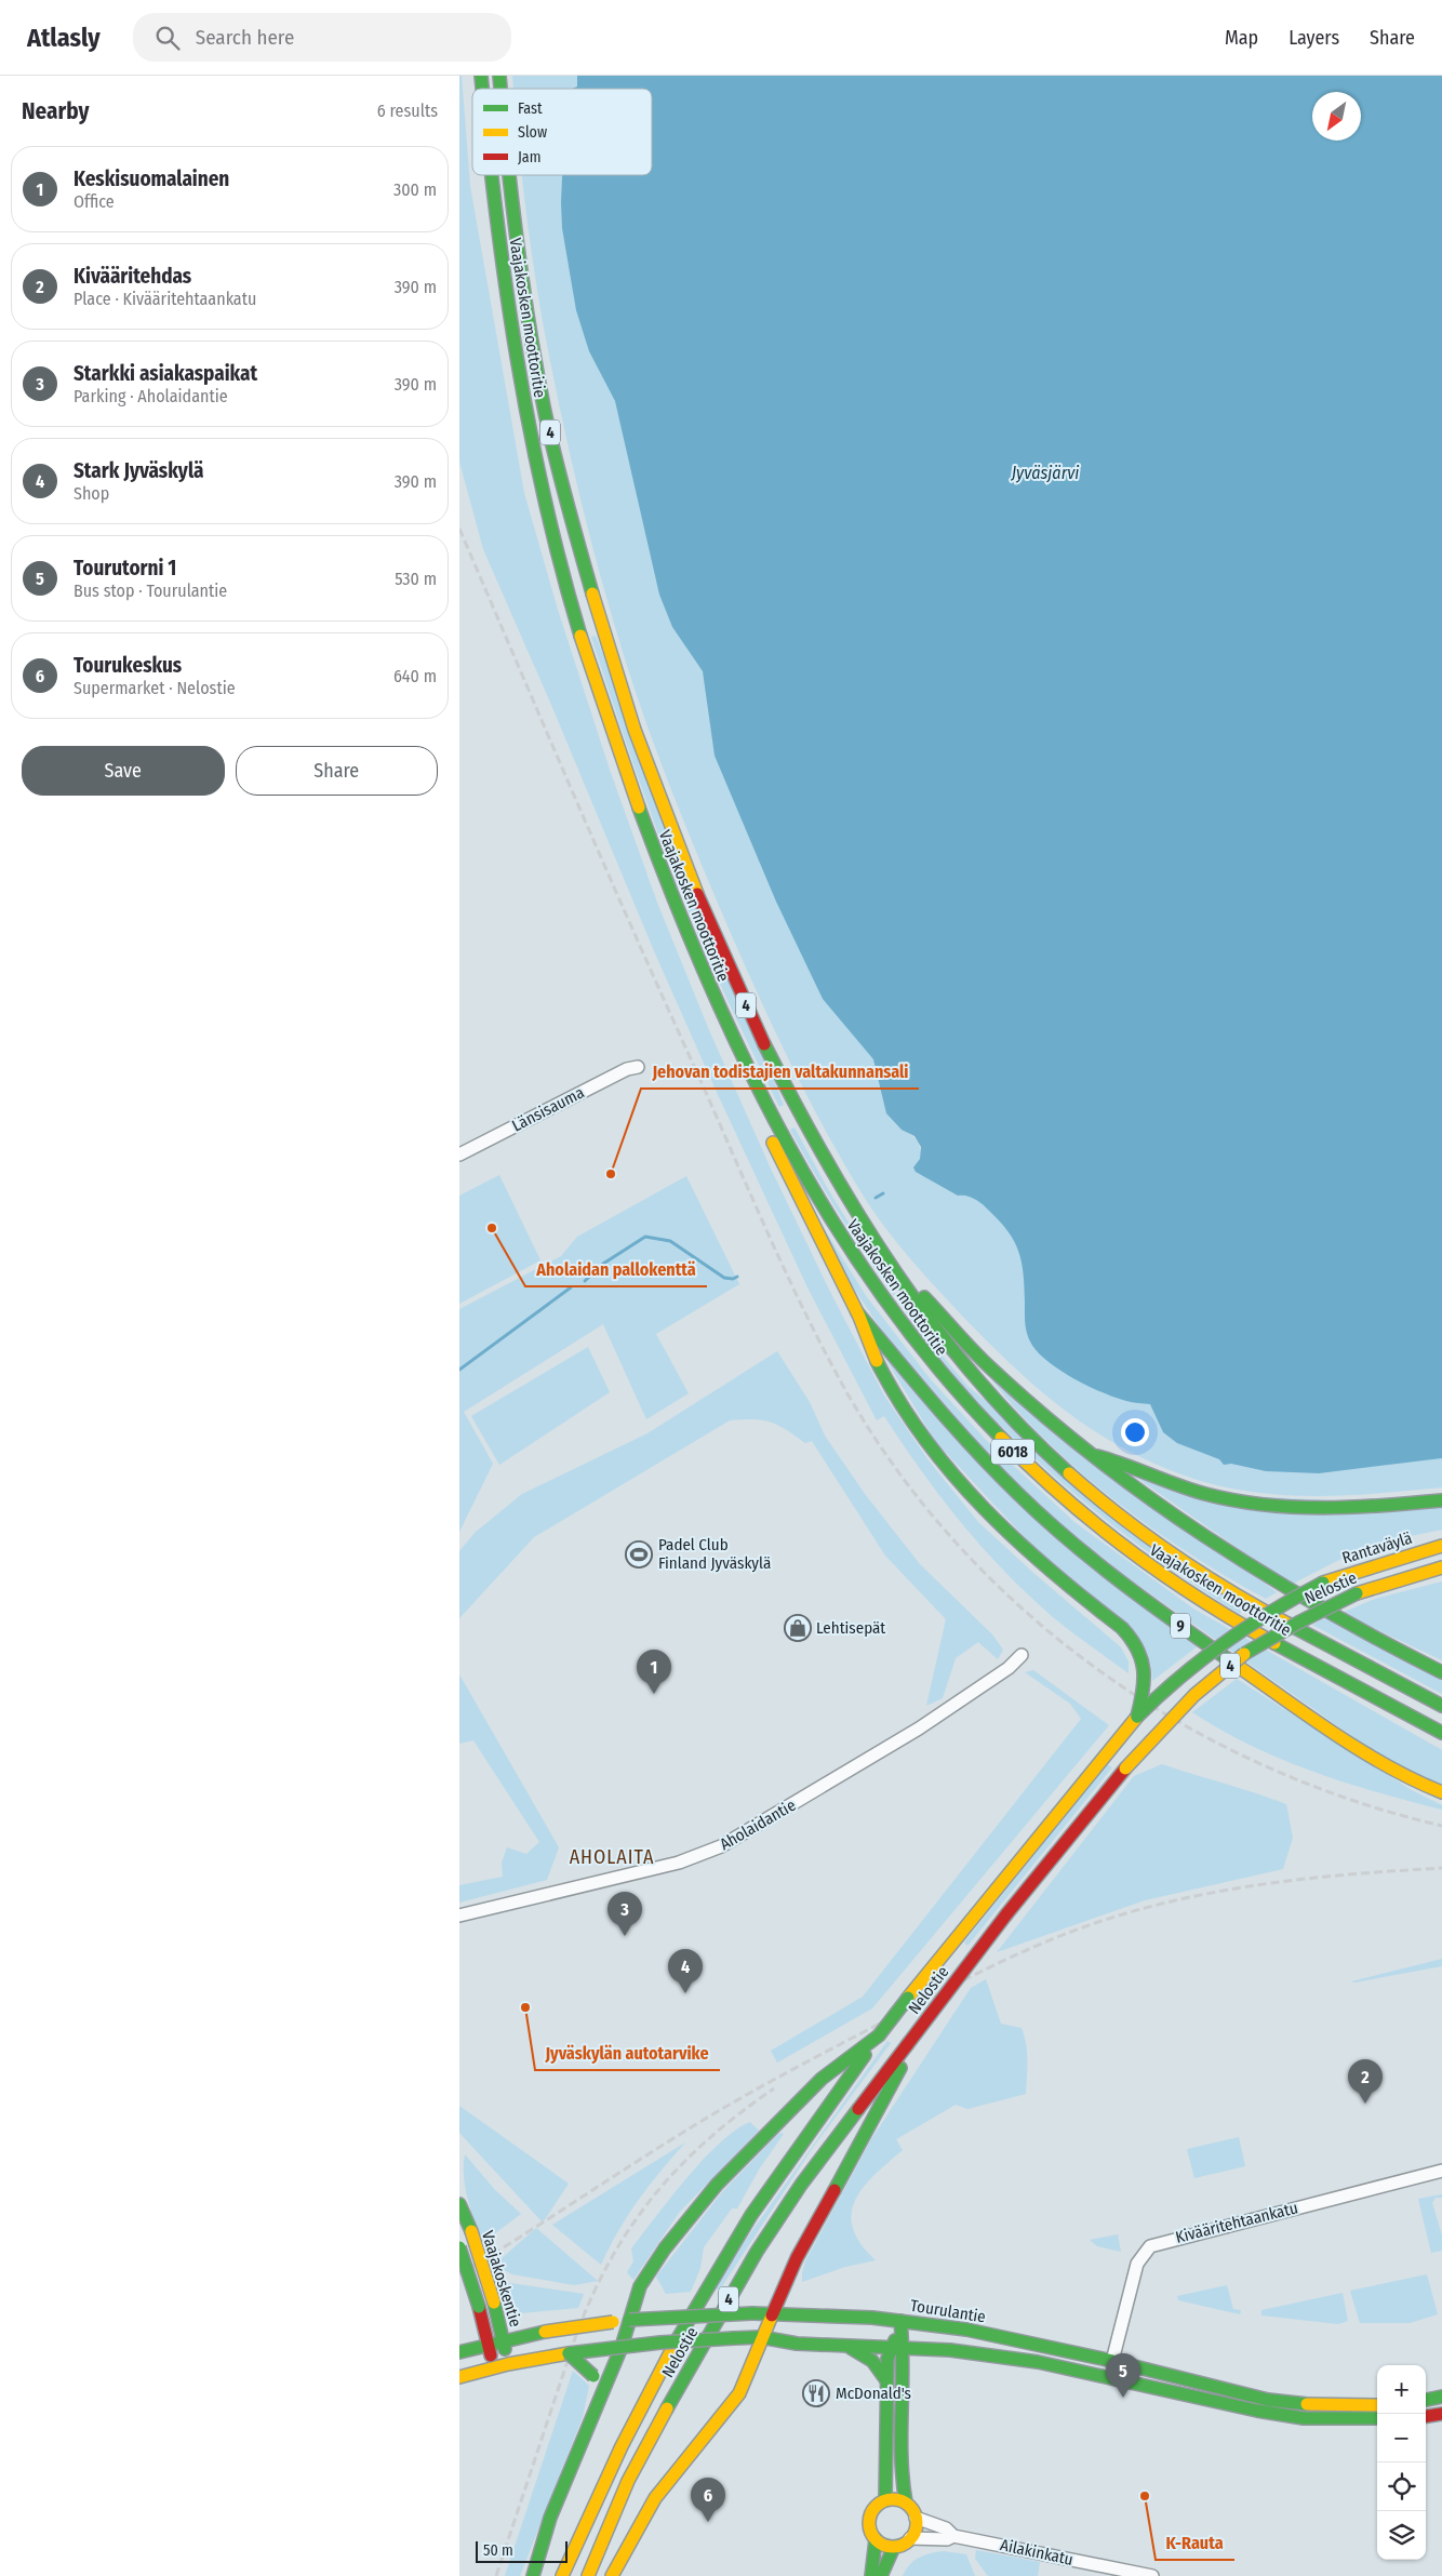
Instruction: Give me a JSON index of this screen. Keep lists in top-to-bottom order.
{
  "streets": {
    "main road": [
      "Vaajakosken moottoritie",
      "4",
      "6018",
      "Rantaväylä",
      "Nelostie",
      "9",
      "Vaajakoskentie",
      "Tourulantie"
    ],
    "street": [
      "Länsisauma",
      "Aholaidantie",
      "Kivääritehtaankatu",
      "Ailakinkatu"
    ]
  },
  "crossings": [
    ["Vaajakosken moottoritie", "4"],
    ["4", "Nelostie"],
    ["4", "9"],
    ["Rantaväylä", "Nelostie"],
    ["Kivääritehtaankatu", "Tourulantie"],
    ["Vaajakoskentie", "Tourulantie"]
  ],
  "districts": ["AHOLAITA"],
  "water": ["Jyväsjärvi"],
  "places": {
    "other": [
      "Jehovan todistajien valtakunnansali",
      "Aholaidan pallokenttä",
      "Jyväskylän autotarvike",
      "K-Rauta"
    ],
    "sports": ["Padel Club Finland Jyväskylä"],
    "shop": ["Lehtisepät"],
    "restaurant": ["McDonald's"]
  },
  "legend": ["Fast", "Slow", "Jam"],
  "scale_bar": "50 m",
  "north": "bottom left",
  "page": {
    "header": "Atlasly",
    "search": "Search here",
    "nav": ["Map", "Layers", "Share"],
    "heading": ["Nearby", "6 results"],
    "list": [
      {
        "mark": "1",
        "name": "Keskisuomalainen",
        "note": "Office",
        "value": "300 m"
      },
      {
        "mark": "2",
        "name": "Kivääritehdas",
        "note": "Place · Kivääritehtaankatu",
        "value": "390 m"
      },
      {
        "mark": "3",
        "name": "Starkki asiakaspaikat",
        "note": "Parking · Aholaidantie",
        "value": "390 m"
      },
      {
        "mark": "4",
        "name": "Stark Jyväskylä",
        "note": "Shop",
        "value": "390 m"
      },
      {
        "mark": "5",
        "name": "Tourutorni 1",
        "note": "Bus stop · Tourulantie",
        "value": "530 m"
      },
      {
        "mark": "6",
        "name": "Tourukeskus",
        "note": "Supermarket · Nelostie",
        "value": "640 m"
      }
    ],
    "buttons": ["Save", "Share"],
    "pins": [
      "1",
      "3",
      "4",
      "2",
      "5",
      "6"
    ],
    "map_buttons": ["+", "−"],
    "scale": "50 m"
  }
}
